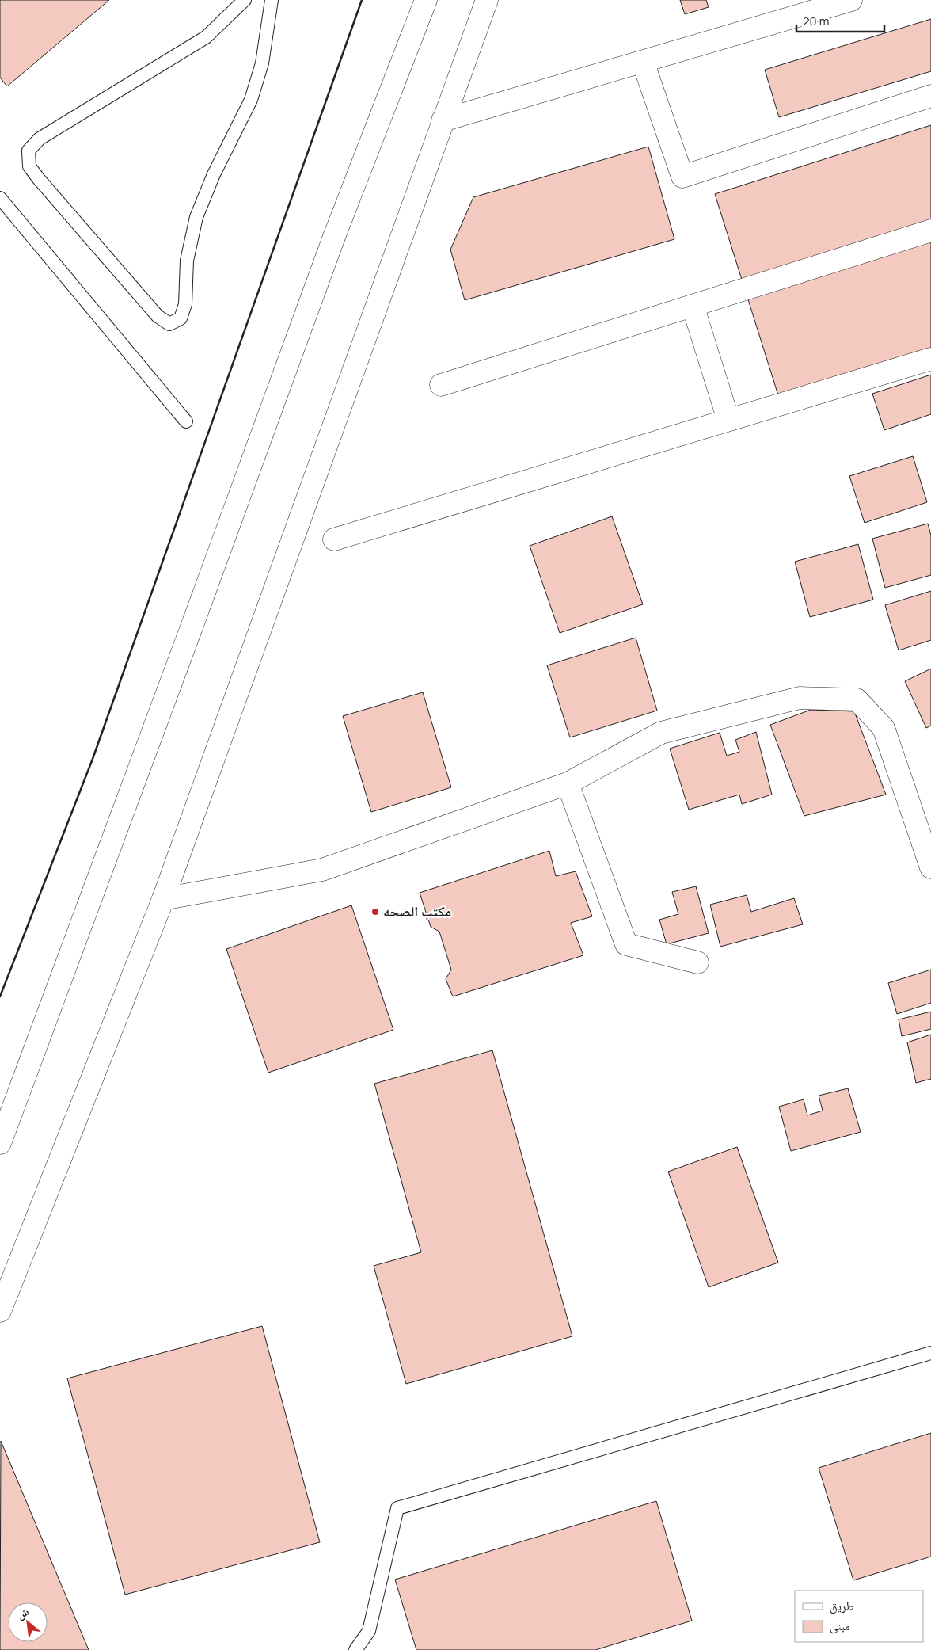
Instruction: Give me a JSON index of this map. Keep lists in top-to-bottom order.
{
  "places": ["مكتب الصحه"],
  "legend": ["طريق", "مبنى"],
  "scale_bar": "20 m",
  "north": "top left"
}
